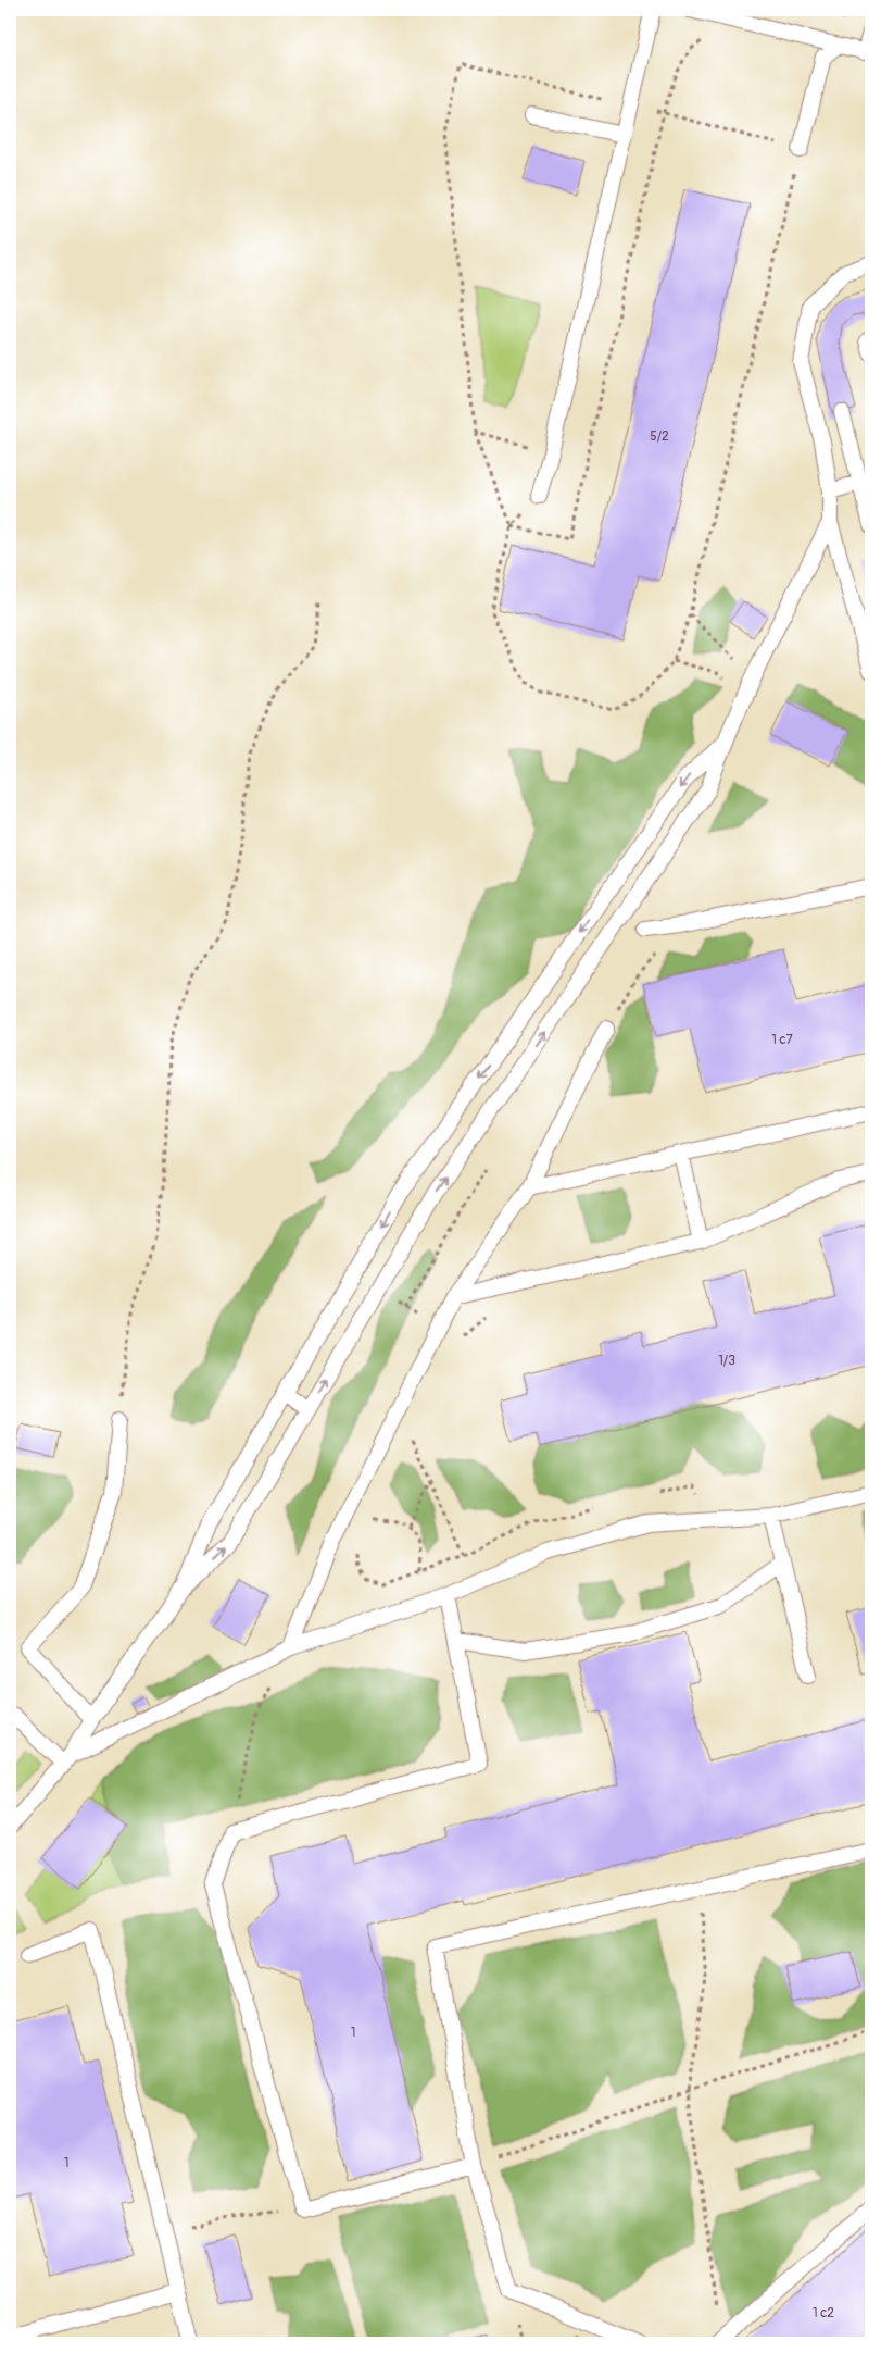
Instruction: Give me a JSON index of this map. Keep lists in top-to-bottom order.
{
  "house_numbers": [
    "5/2",
    "1 с7",
    "1/3",
    "1",
    "1",
    "1 с2"
  ]
}
